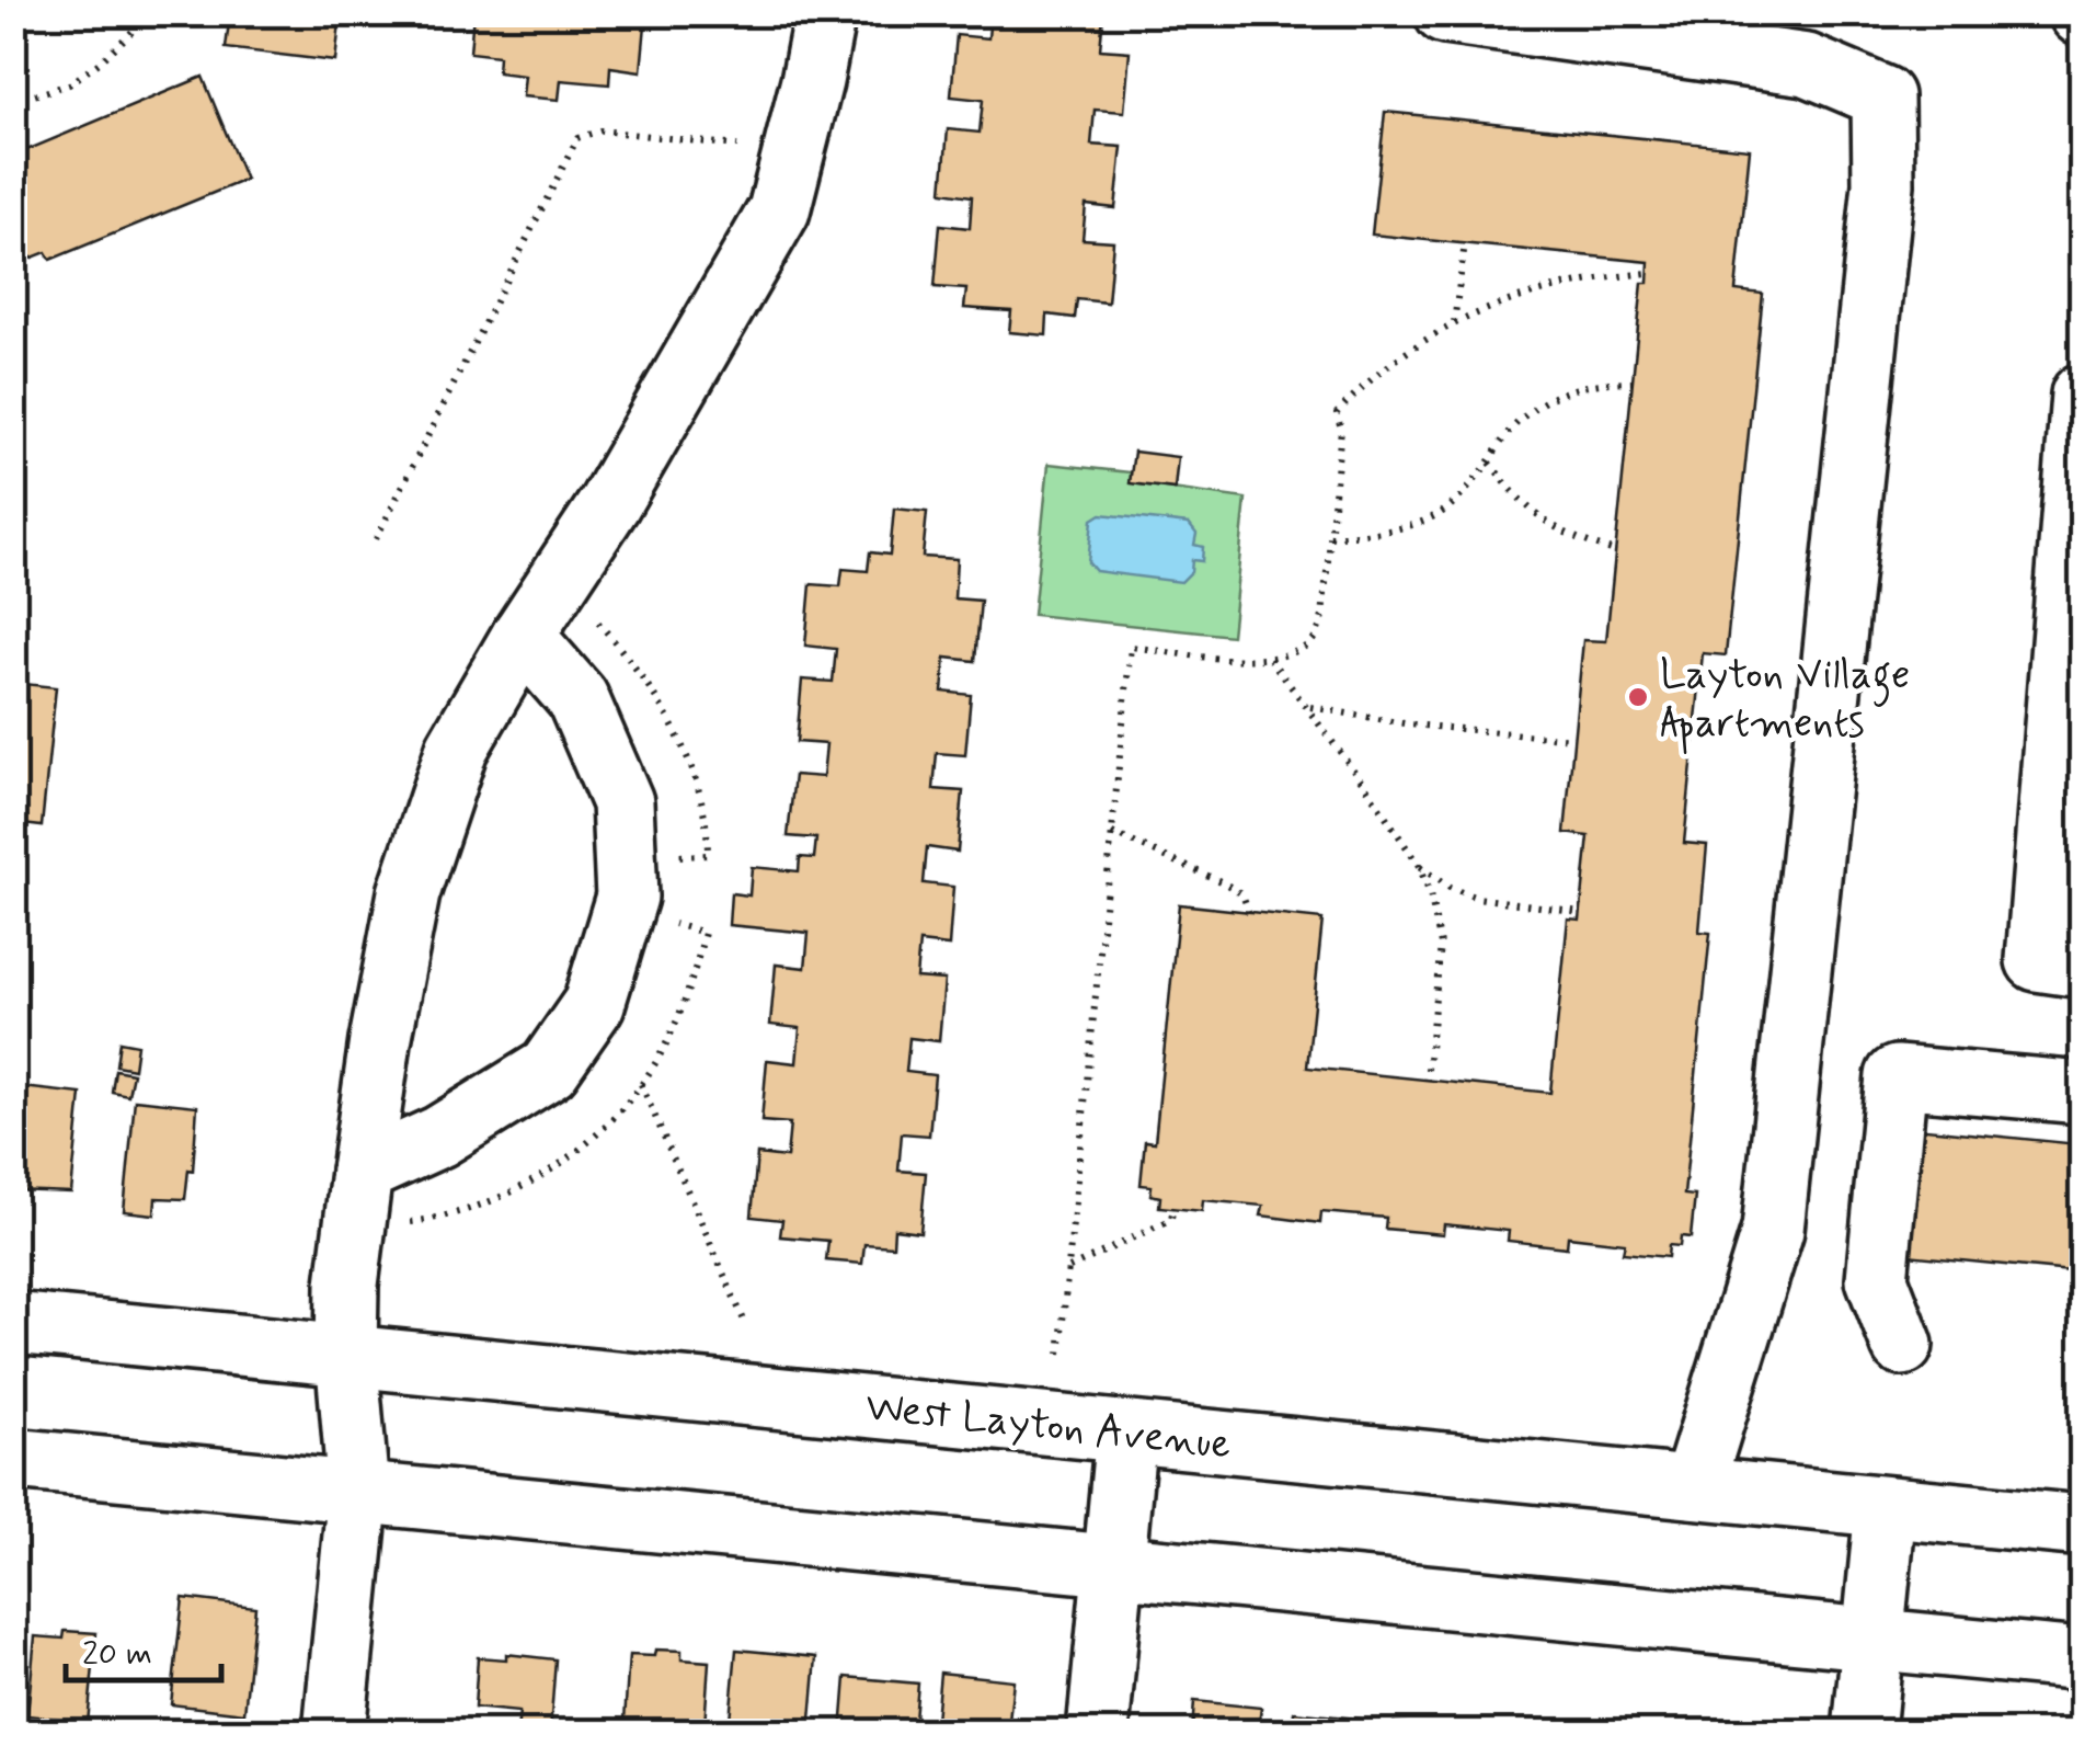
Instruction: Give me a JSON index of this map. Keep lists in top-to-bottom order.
{
  "streets": {
    "main road": ["West Layton Avenue"]
  },
  "places": ["Layton Village Apartments"],
  "scale_bar": "20 m"
}
